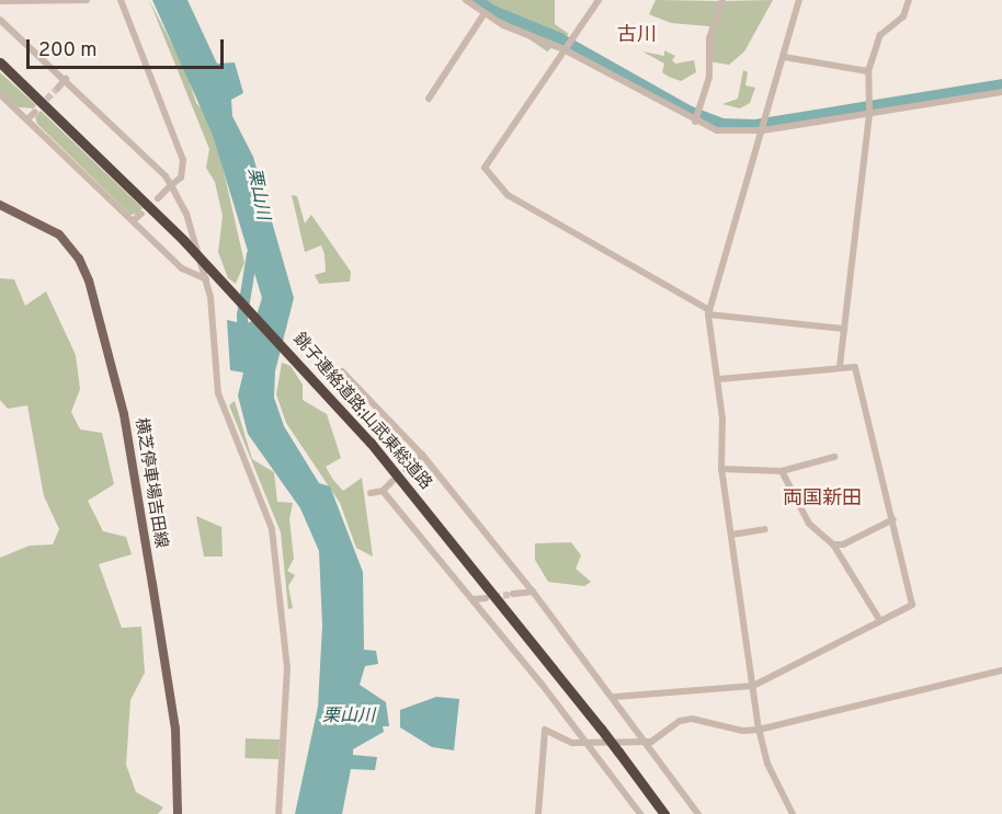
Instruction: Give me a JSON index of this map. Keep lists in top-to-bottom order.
{
  "streets": {
    "highway": ["銚子連絡道路;山武東総道路"],
    "main road": ["横芝停車場吉田線"]
  },
  "districts": ["古川", "両国新田"],
  "water": ["栗山川"],
  "scale_bar": "200 m"
}
